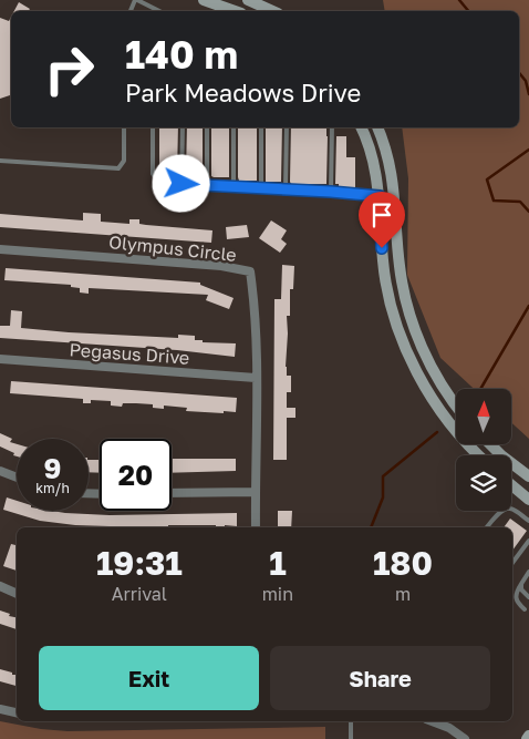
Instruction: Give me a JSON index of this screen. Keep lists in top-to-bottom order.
{
  "streets": {
    "street": ["Olympus Circle", "Pegasus Drive"]
  },
  "crossings": [
    ["Olympus Circle", "Pegasus Drive"]
  ],
  "north": "top",
  "page": {
    "turn": ["140 m", "Park Meadows Drive"],
    "speed": "9 km/h",
    "limit": "20",
    "eta": [
      "19:31",
      "Arrival",
      "1",
      "min",
      "180",
      "m"
    ],
    "buttons": ["Exit", "Share"]
  }
}
